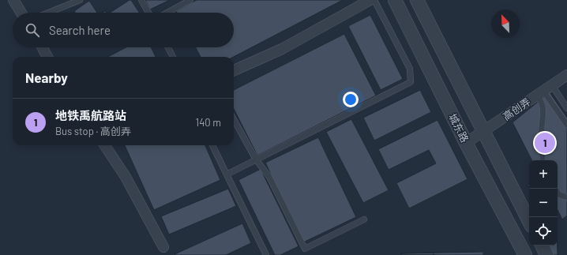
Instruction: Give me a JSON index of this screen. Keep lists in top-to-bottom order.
{
  "streets": {
    "street": ["高创弄", "城东路"]
  },
  "crossings": [
    ["高创弄", "城东路"]
  ],
  "north": "top left",
  "page": {
    "search": "Search here",
    "heading": "Nearby",
    "list": [
      {
        "mark": "1",
        "name": "地铁禹航路站",
        "note": "Bus stop · 高创弄",
        "value": "140 m"
      }
    ],
    "pins": "1",
    "map_buttons": ["+", "−"]
  }
}
